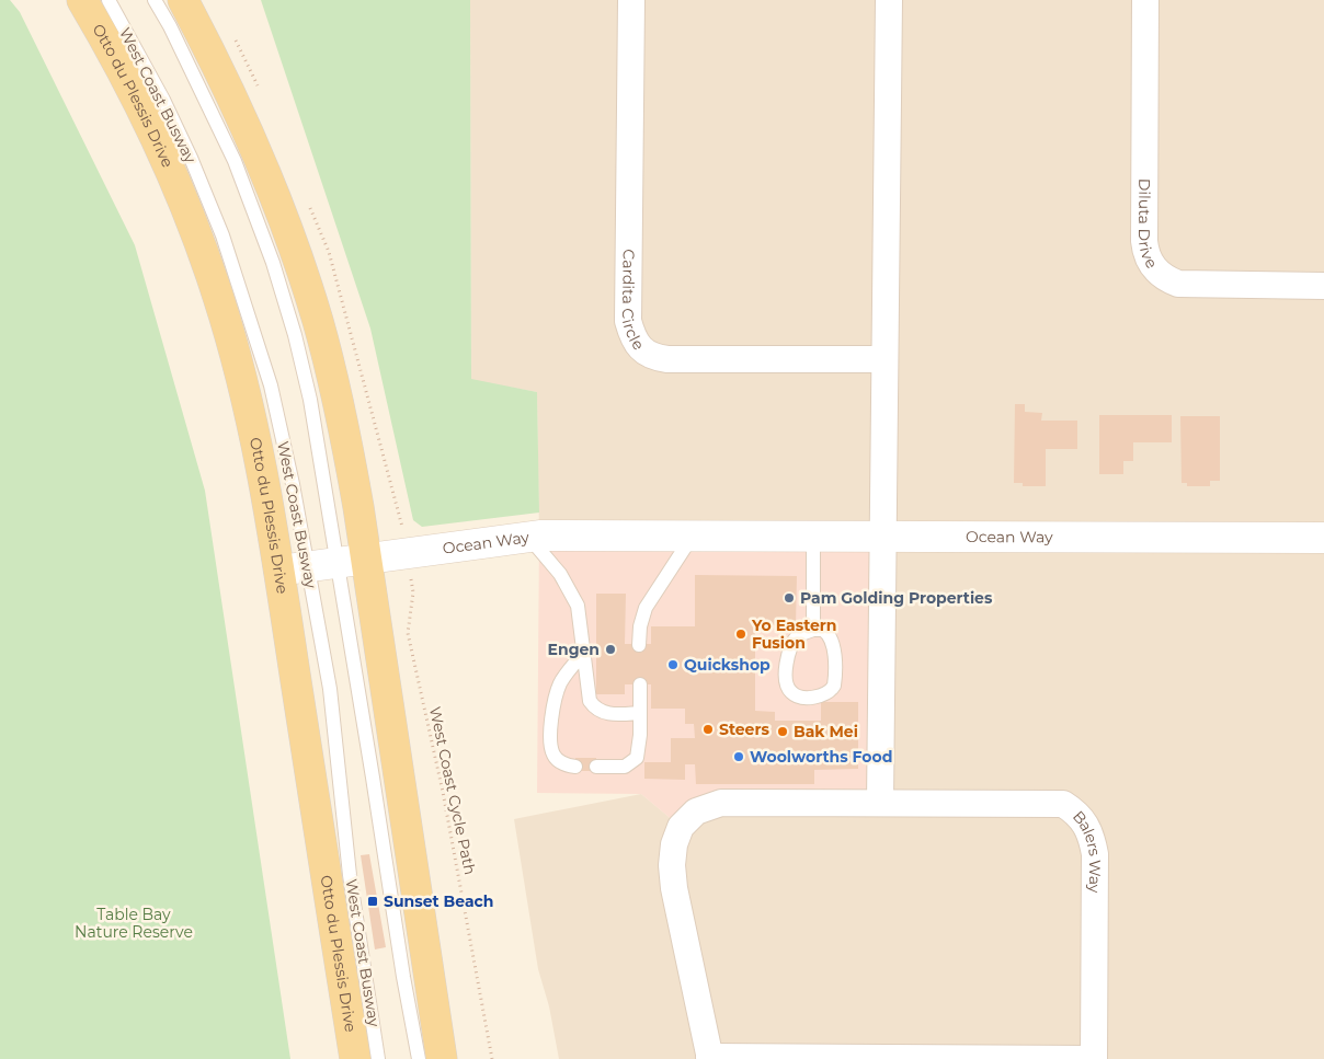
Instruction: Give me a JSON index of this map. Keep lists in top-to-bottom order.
{
  "streets": {
    "main road": ["Otto du Plessis Drive"],
    "street": [
      "Diluta Drive",
      "Cardita Circle",
      "Ocean Way",
      "Balers Way"
    ],
    "lane": ["West Coast Busway"],
    "path": ["West Coast Cycle Path"]
  },
  "crossings": [
    ["Otto du Plessis Drive", "Ocean Way"],
    ["West Coast Busway", "Ocean Way"]
  ],
  "parks": ["Table Bay Nature Reserve"],
  "places": {
    "other": [
      "Pam Golding Properties",
      "Yo Eastern Fusion",
      "Engen",
      "Quickshop",
      "Steers",
      "Bak Mei",
      "Woolworths Food"
    ],
    "transit": ["Sunset Beach"]
  }
}
